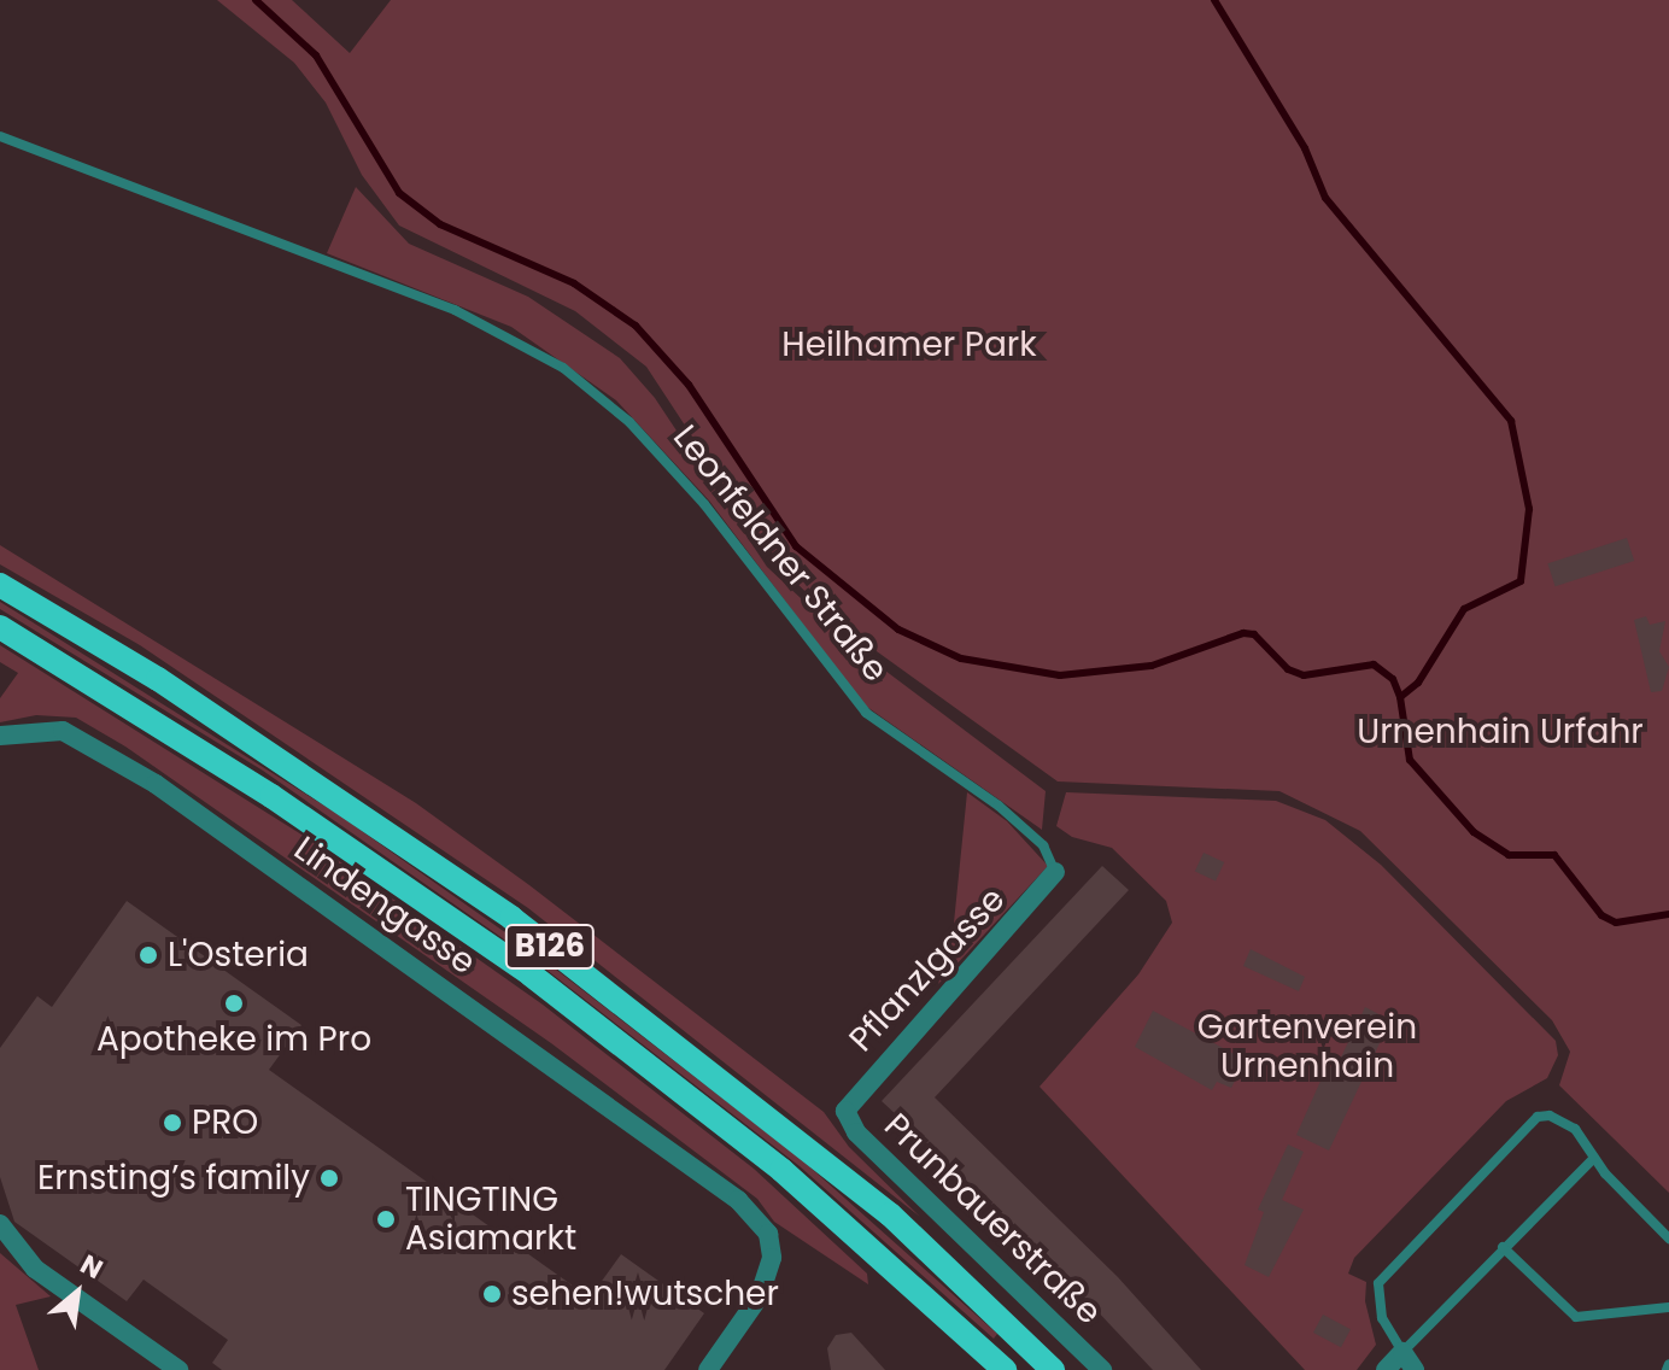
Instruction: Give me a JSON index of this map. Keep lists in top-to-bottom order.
{
  "streets": {
    "main road": ["B126"],
    "street": ["Lindengasse", "Pflanzlgasse", "Prunbauerstraße"],
    "lane": ["Leonfeldner Straße"]
  },
  "crossings": [
    ["Leonfeldner Straße", "Pflanzlgasse"],
    ["Pflanzlgasse", "Prunbauerstraße"]
  ],
  "parks": ["Heilhamer Park", "Urnenhain Urfahr", "Gartenverein Urnenhain"],
  "places": [
    "L'Osteria",
    "Apotheke im Pro",
    "PRO",
    "Ernsting’s family",
    "TINGTING Asiamarkt",
    "sehen!wutscher"
  ],
  "north": "top right"
}
